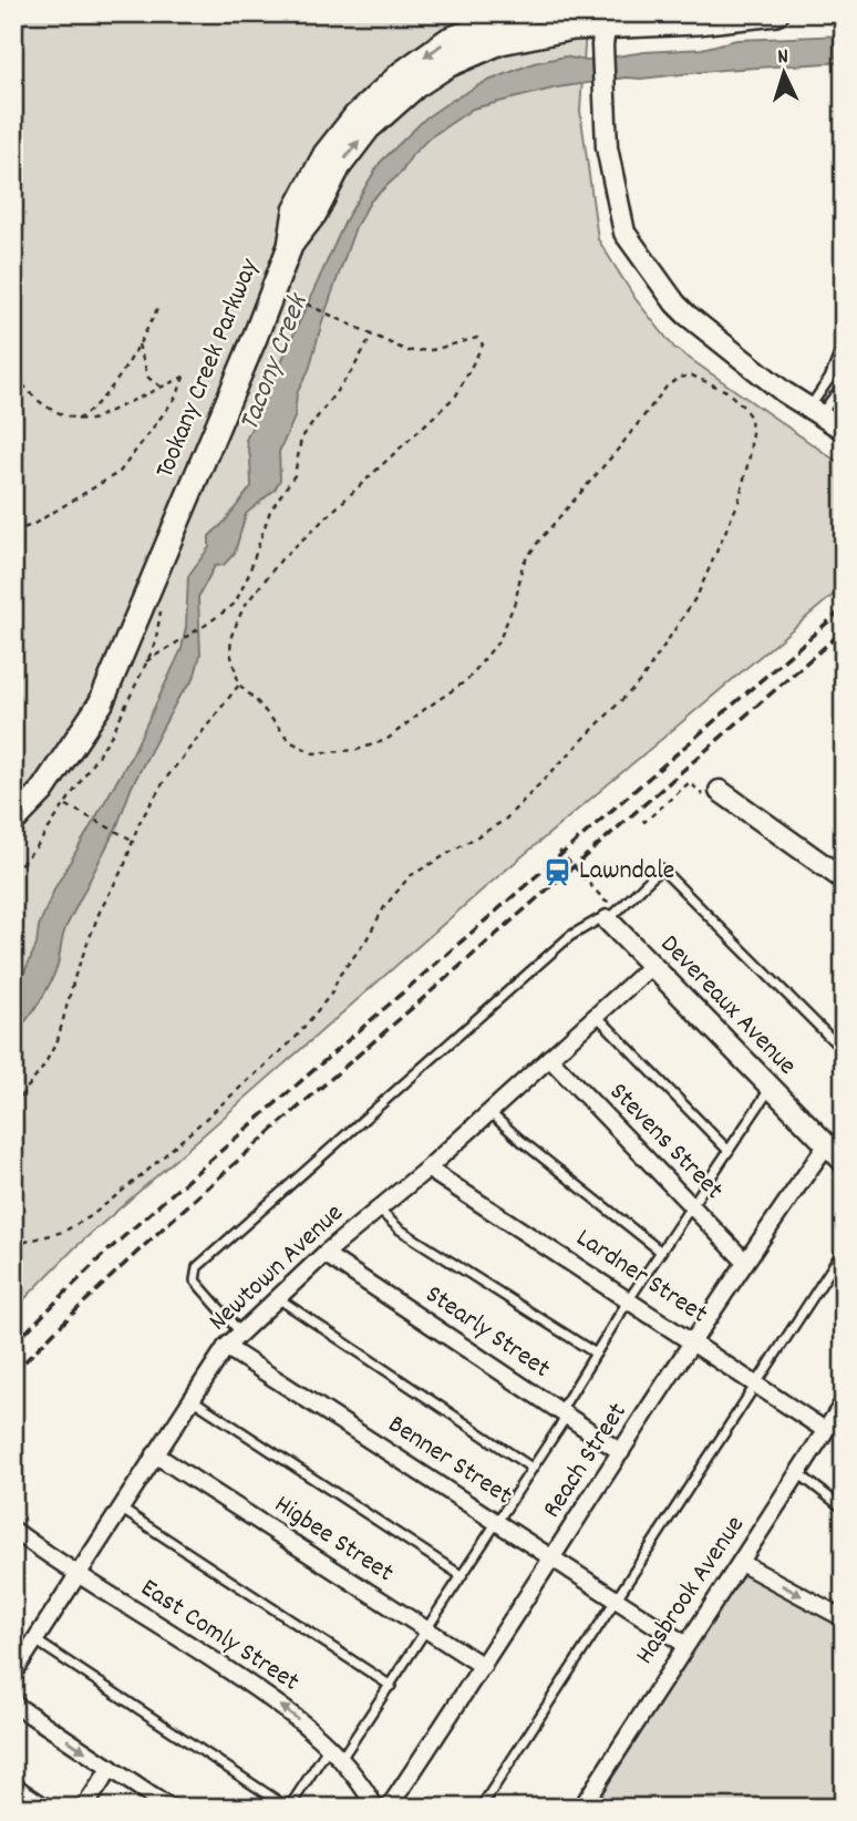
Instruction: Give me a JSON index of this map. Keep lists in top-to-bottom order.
{
  "streets": {
    "main road": ["Tookany Creek Parkway"],
    "street": [
      "Devereaux Avenue",
      "Stevens Street",
      "Newtown Avenue",
      "Lardner Street",
      "Stearly Street",
      "Benner Street",
      "Reach Street",
      "Higbee Street",
      "Hasbrook Avenue",
      "East Comly Street"
    ]
  },
  "crossings": [
    ["Devereaux Avenue", "Newtown Avenue"],
    ["Devereaux Avenue", "Reach Street"],
    ["Stevens Street", "Newtown Avenue"],
    ["Stevens Street", "Reach Street"],
    ["Newtown Avenue", "Lardner Street"],
    ["Newtown Avenue", "Stearly Street"],
    ["Newtown Avenue", "Benner Street"],
    ["Newtown Avenue", "Higbee Street"],
    ["Newtown Avenue", "East Comly Street"],
    ["Lardner Street", "Reach Street"],
    ["Lardner Street", "Hasbrook Avenue"],
    ["Stearly Street", "Reach Street"],
    ["Benner Street", "Reach Street"],
    ["Benner Street", "Hasbrook Avenue"],
    ["Reach Street", "Higbee Street"]
  ],
  "one_way": ["East Comly Street"],
  "water": ["Tacony Creek"],
  "places": {
    "station": ["Lawndale"]
  },
  "north": "top"
}
